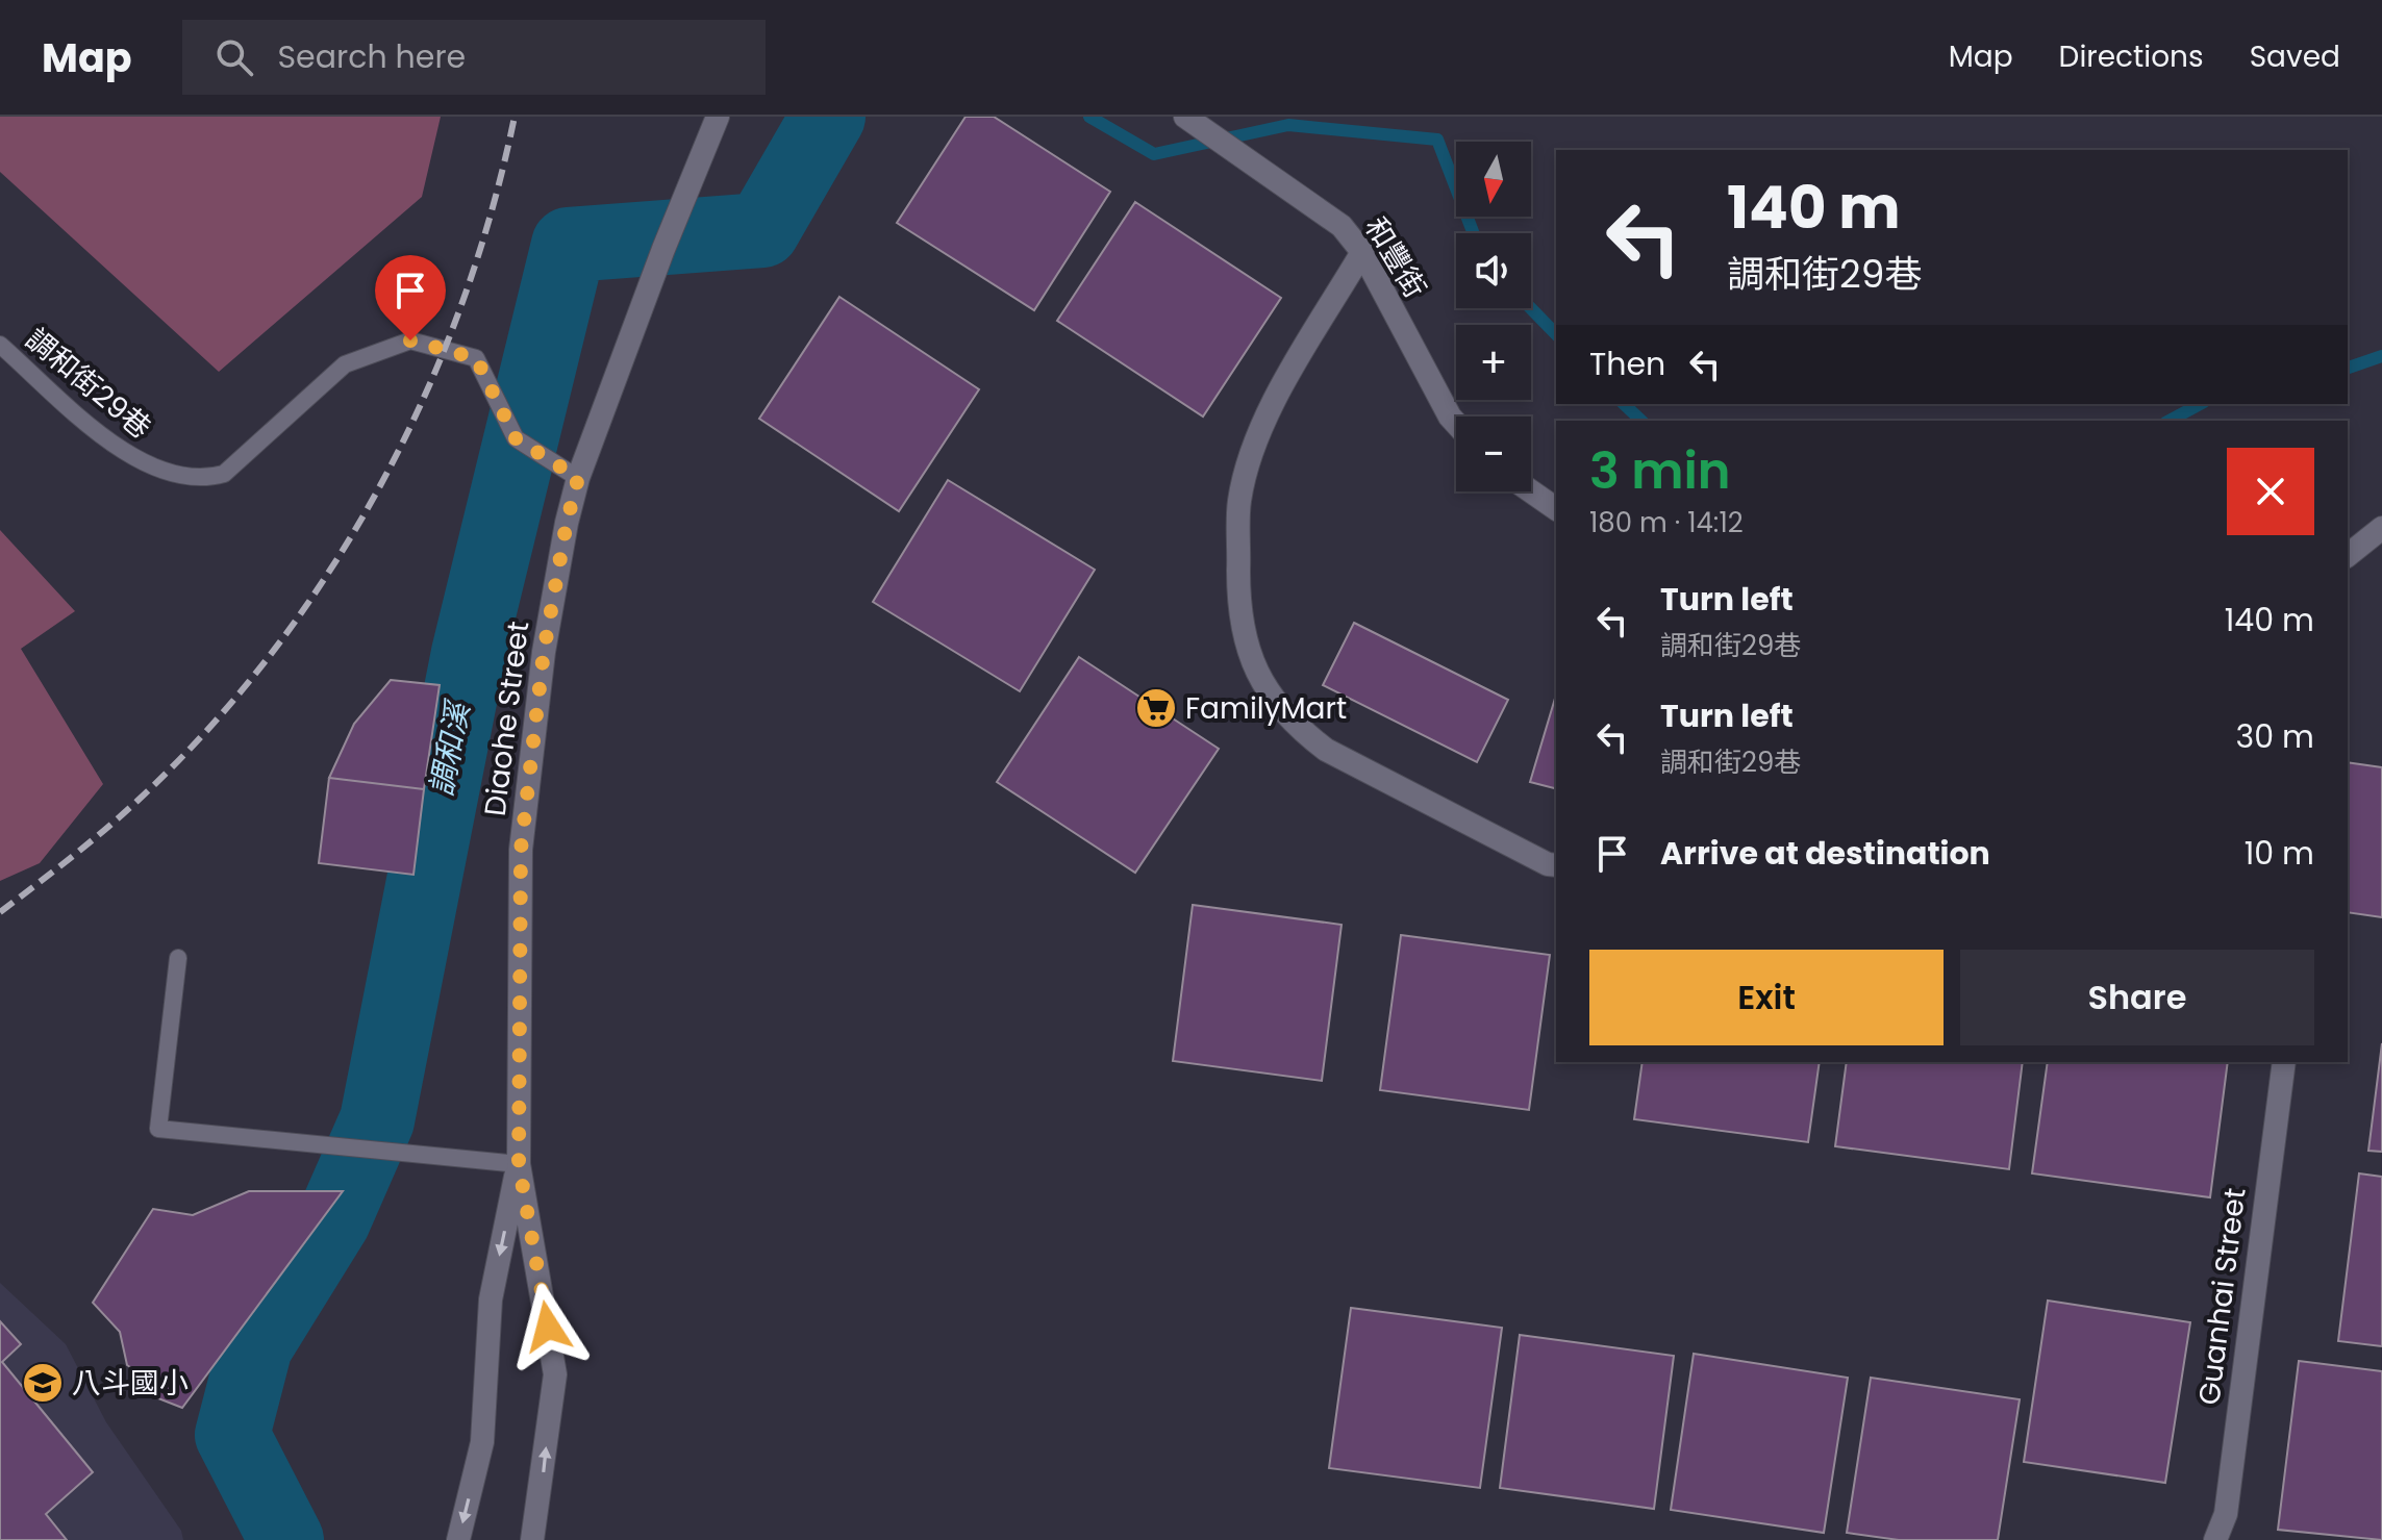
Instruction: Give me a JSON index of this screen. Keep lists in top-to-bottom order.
{
  "streets": {
    "street": ["和豐街", "Diaohe Street", "Guanhai Street"],
    "lane": ["調和街29巷"]
  },
  "crossings": [
    ["調和街29巷", "Diaohe Street"]
  ],
  "water": ["調和溪"],
  "places": {
    "supermarket": ["FamilyMart"],
    "school or university": ["八斗國小"]
  },
  "north": "bottom",
  "page": {
    "header": "Map",
    "search": "Search here",
    "nav": ["Map", "Directions", "Saved"],
    "map_buttons": ["+", "−"],
    "turn": ["140 m", "調和街29巷"],
    "then": "Then",
    "heading": ["3 min", "180 m · 14:12"],
    "list": [
      {
        "name": "Turn left",
        "note": "調和街29巷",
        "value": "140 m"
      },
      {
        "name": "Turn left",
        "note": "調和街29巷",
        "value": "30 m"
      },
      {
        "name": "Arrive at destination",
        "value": "10 m"
      }
    ],
    "buttons": ["Exit", "Share"]
  }
}
